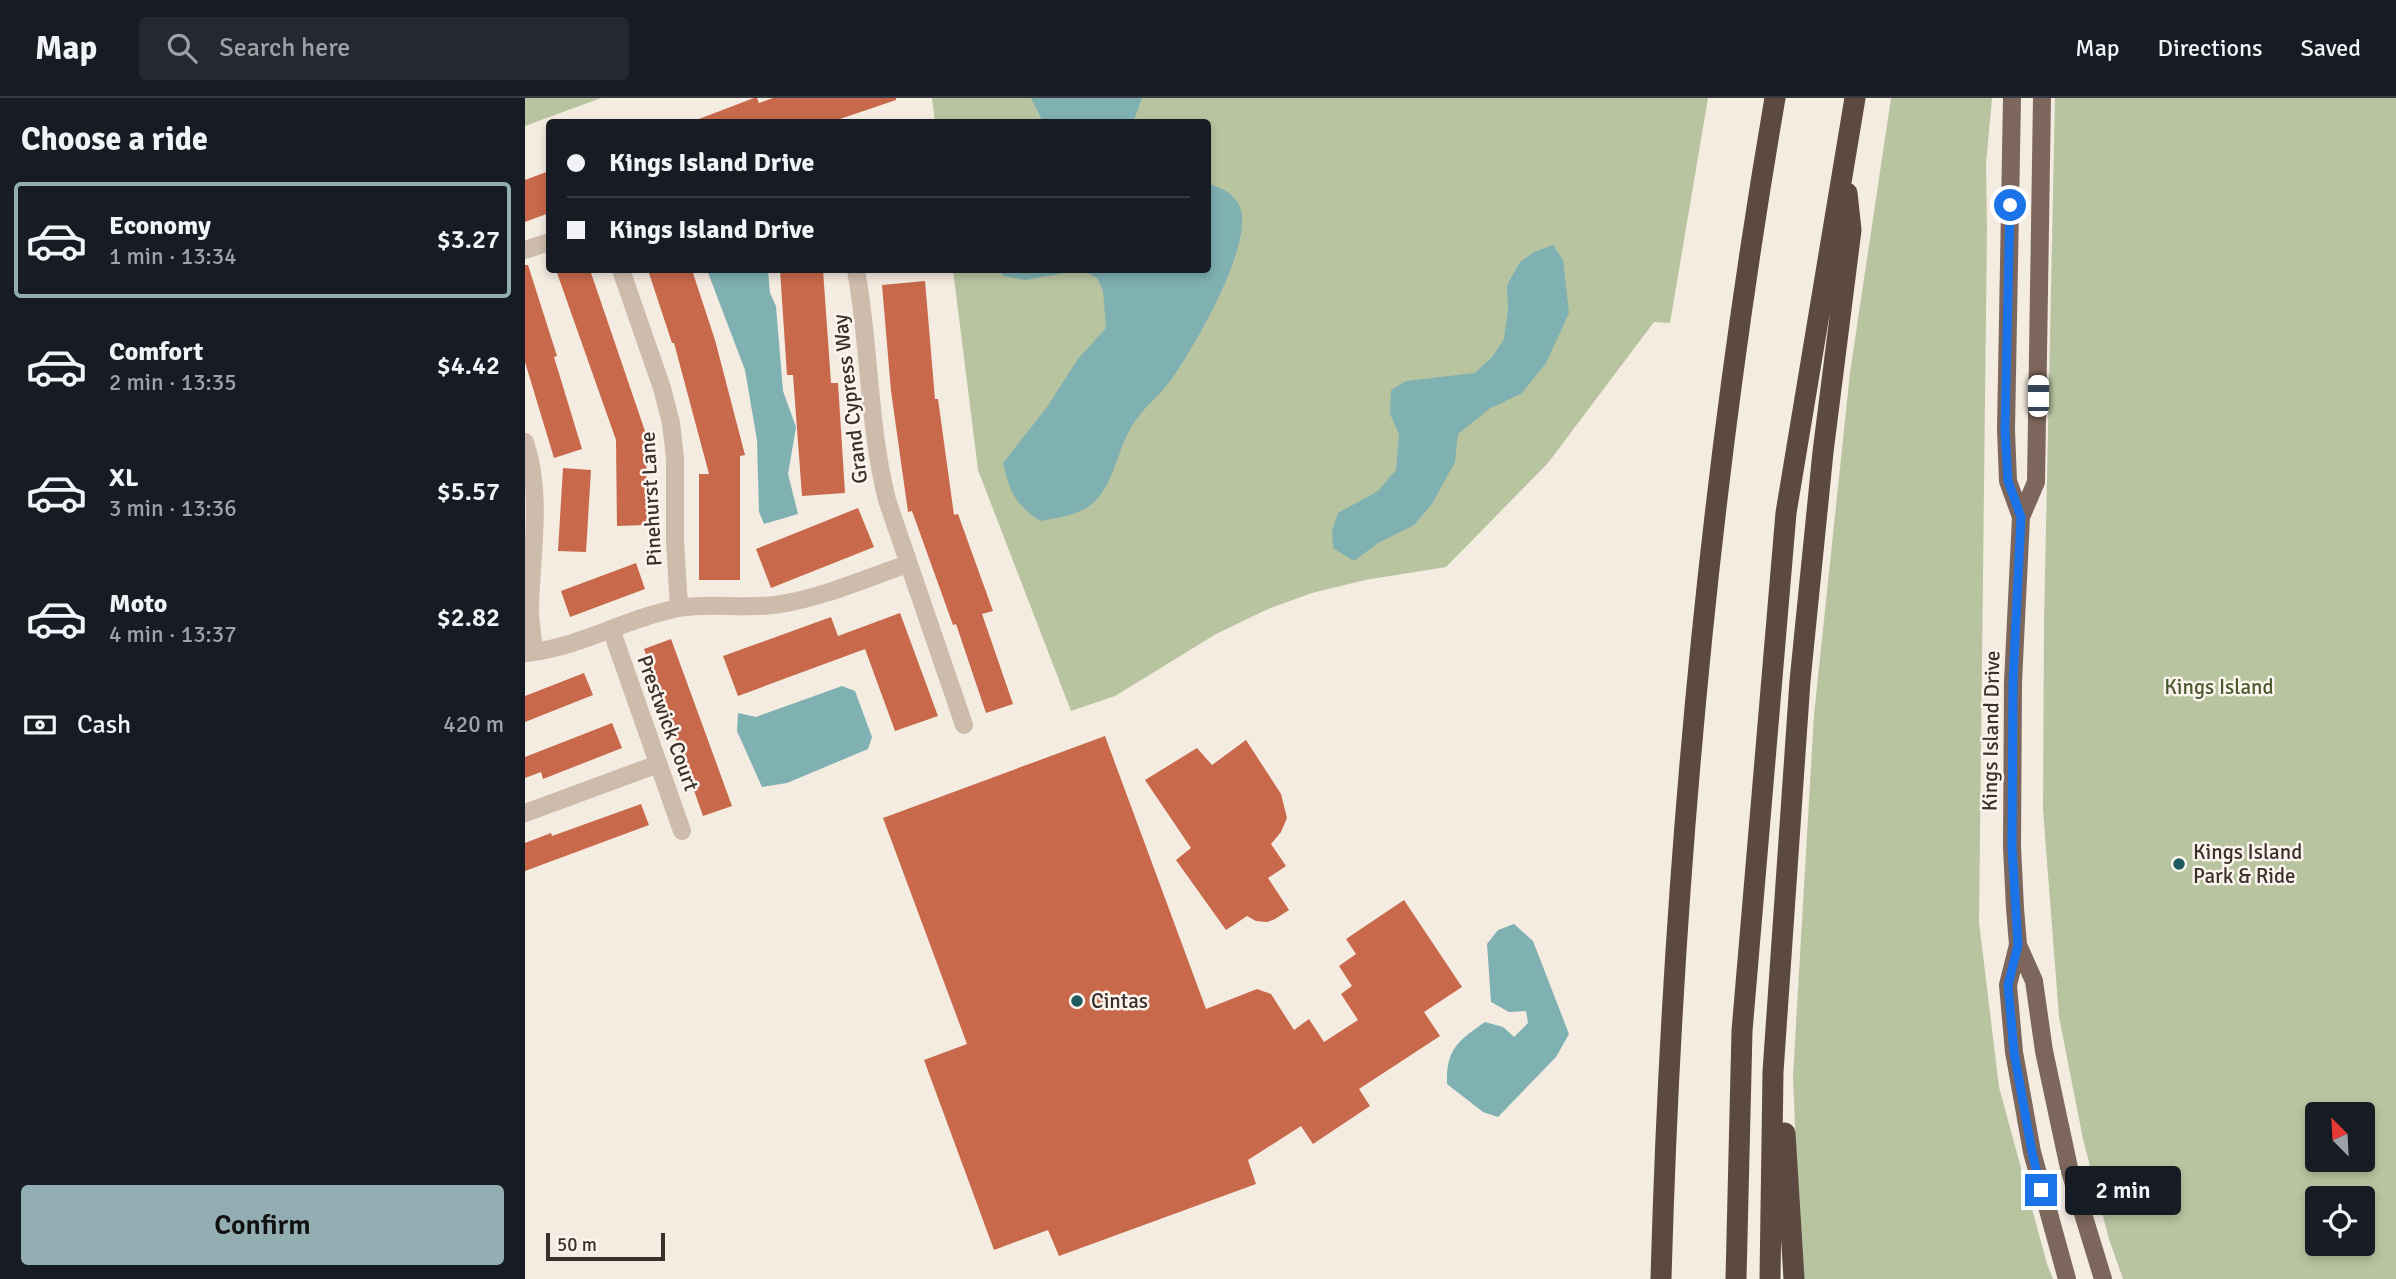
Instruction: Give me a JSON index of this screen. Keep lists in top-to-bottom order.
{
  "streets": {
    "main road": ["Kings Island Drive"],
    "street": ["Grand Cypress Way", "Pinehurst Lane", "Prestwick Court"]
  },
  "parks": ["Kings Island"],
  "places": ["Kings Island Park & Ride", "Cintas"],
  "scale_bar": "50 m",
  "north": "top left",
  "page": {
    "header": "Map",
    "search": "Search here",
    "nav": ["Map", "Directions", "Saved"],
    "heading": "Choose a ride",
    "banner": ["Kings Island Drive", "Kings Island Drive"],
    "list": [
      {
        "name": "Economy",
        "note": "1 min · 13:34",
        "value": "$3.27"
      },
      {
        "name": "Comfort",
        "note": "2 min · 13:35",
        "value": "$4.42"
      },
      {
        "name": "XL",
        "note": "3 min · 13:36",
        "value": "$5.57"
      },
      {
        "name": "Moto",
        "note": "4 min · 13:37",
        "value": "$2.82"
      }
    ],
    "pay": ["Cash", "420 m"],
    "bubble": "2 min",
    "buttons": "Confirm",
    "scale": "50 m"
  }
}
